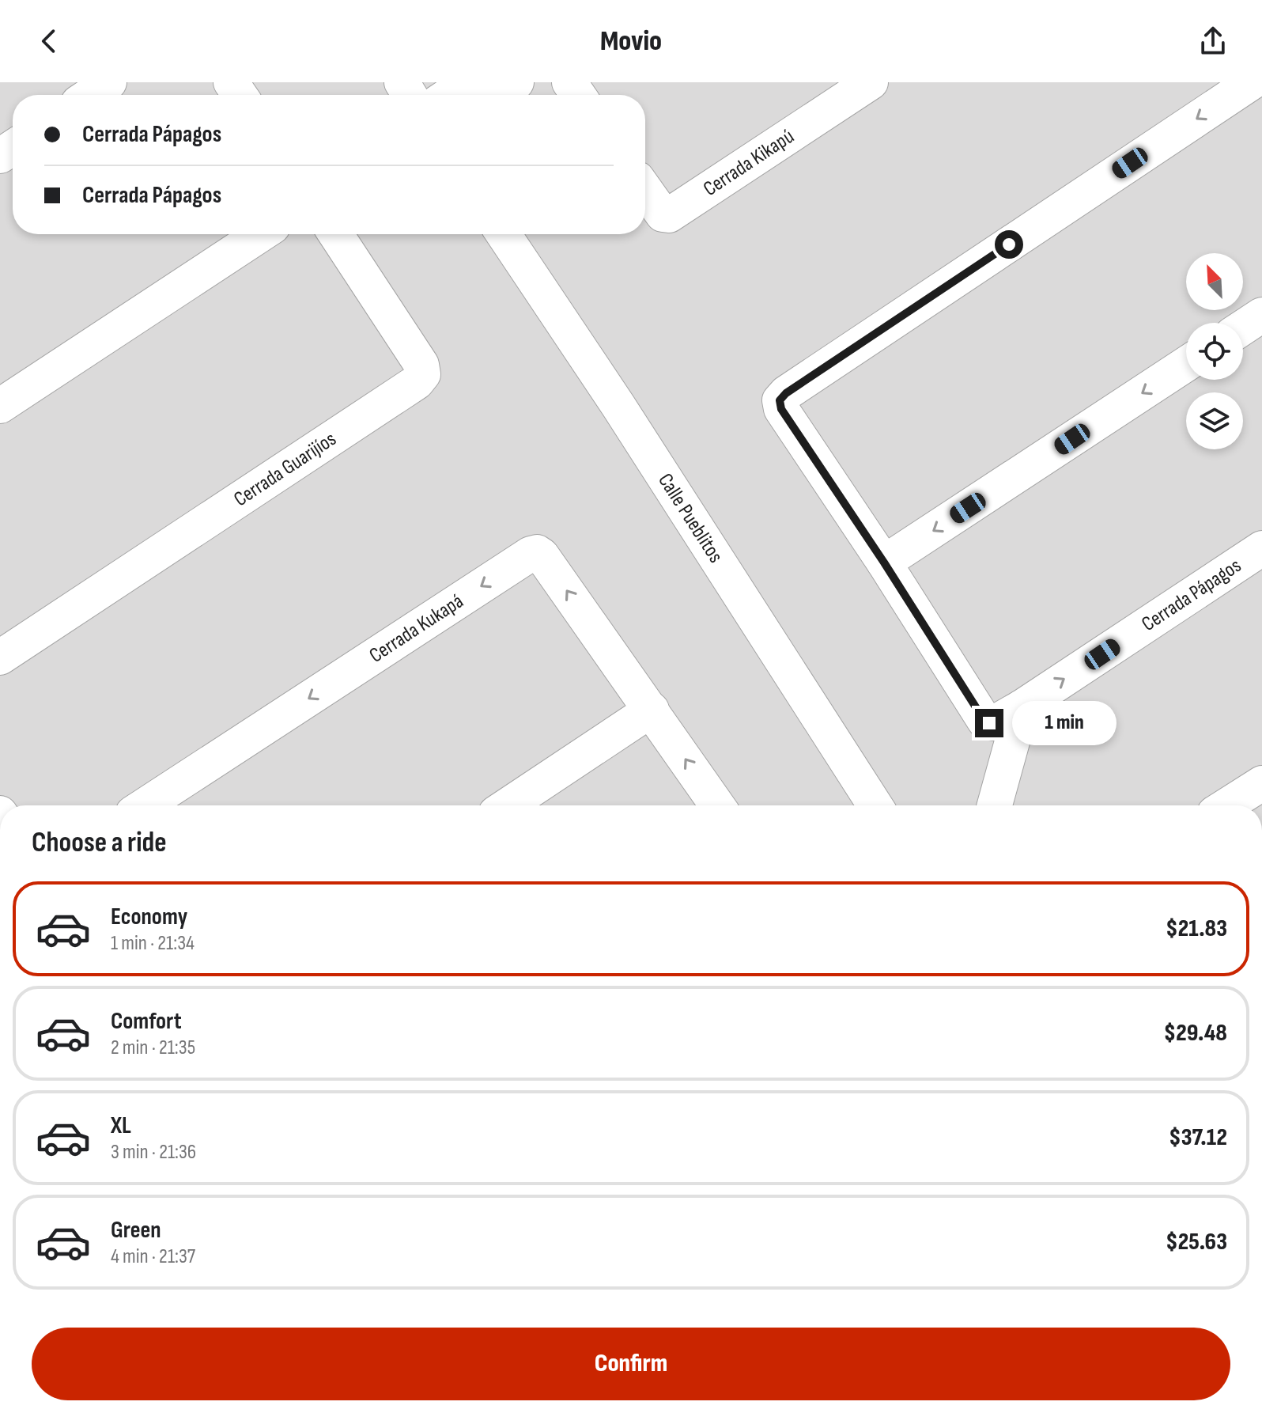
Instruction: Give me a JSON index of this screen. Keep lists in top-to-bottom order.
{
  "streets": {
    "street": [
      "Cerrada Kikapú",
      "Cerrada Guarijíos",
      "Calle Pueblitos",
      "Cerrada Pápagos",
      "Cerrada Kukapá"
    ]
  },
  "north": "top left",
  "page": {
    "header": "Movio",
    "banner": ["Cerrada Pápagos", "Cerrada Pápagos"],
    "bubble": "1 min",
    "heading": "Choose a ride",
    "list": [
      {
        "name": "Economy",
        "note": "1 min · 21:34",
        "value": "$21.83"
      },
      {
        "name": "Comfort",
        "note": "2 min · 21:35",
        "value": "$29.48"
      },
      {
        "name": "XL",
        "note": "3 min · 21:36",
        "value": "$37.12"
      },
      {
        "name": "Green",
        "note": "4 min · 21:37",
        "value": "$25.63"
      }
    ],
    "buttons": "Confirm"
  }
}
